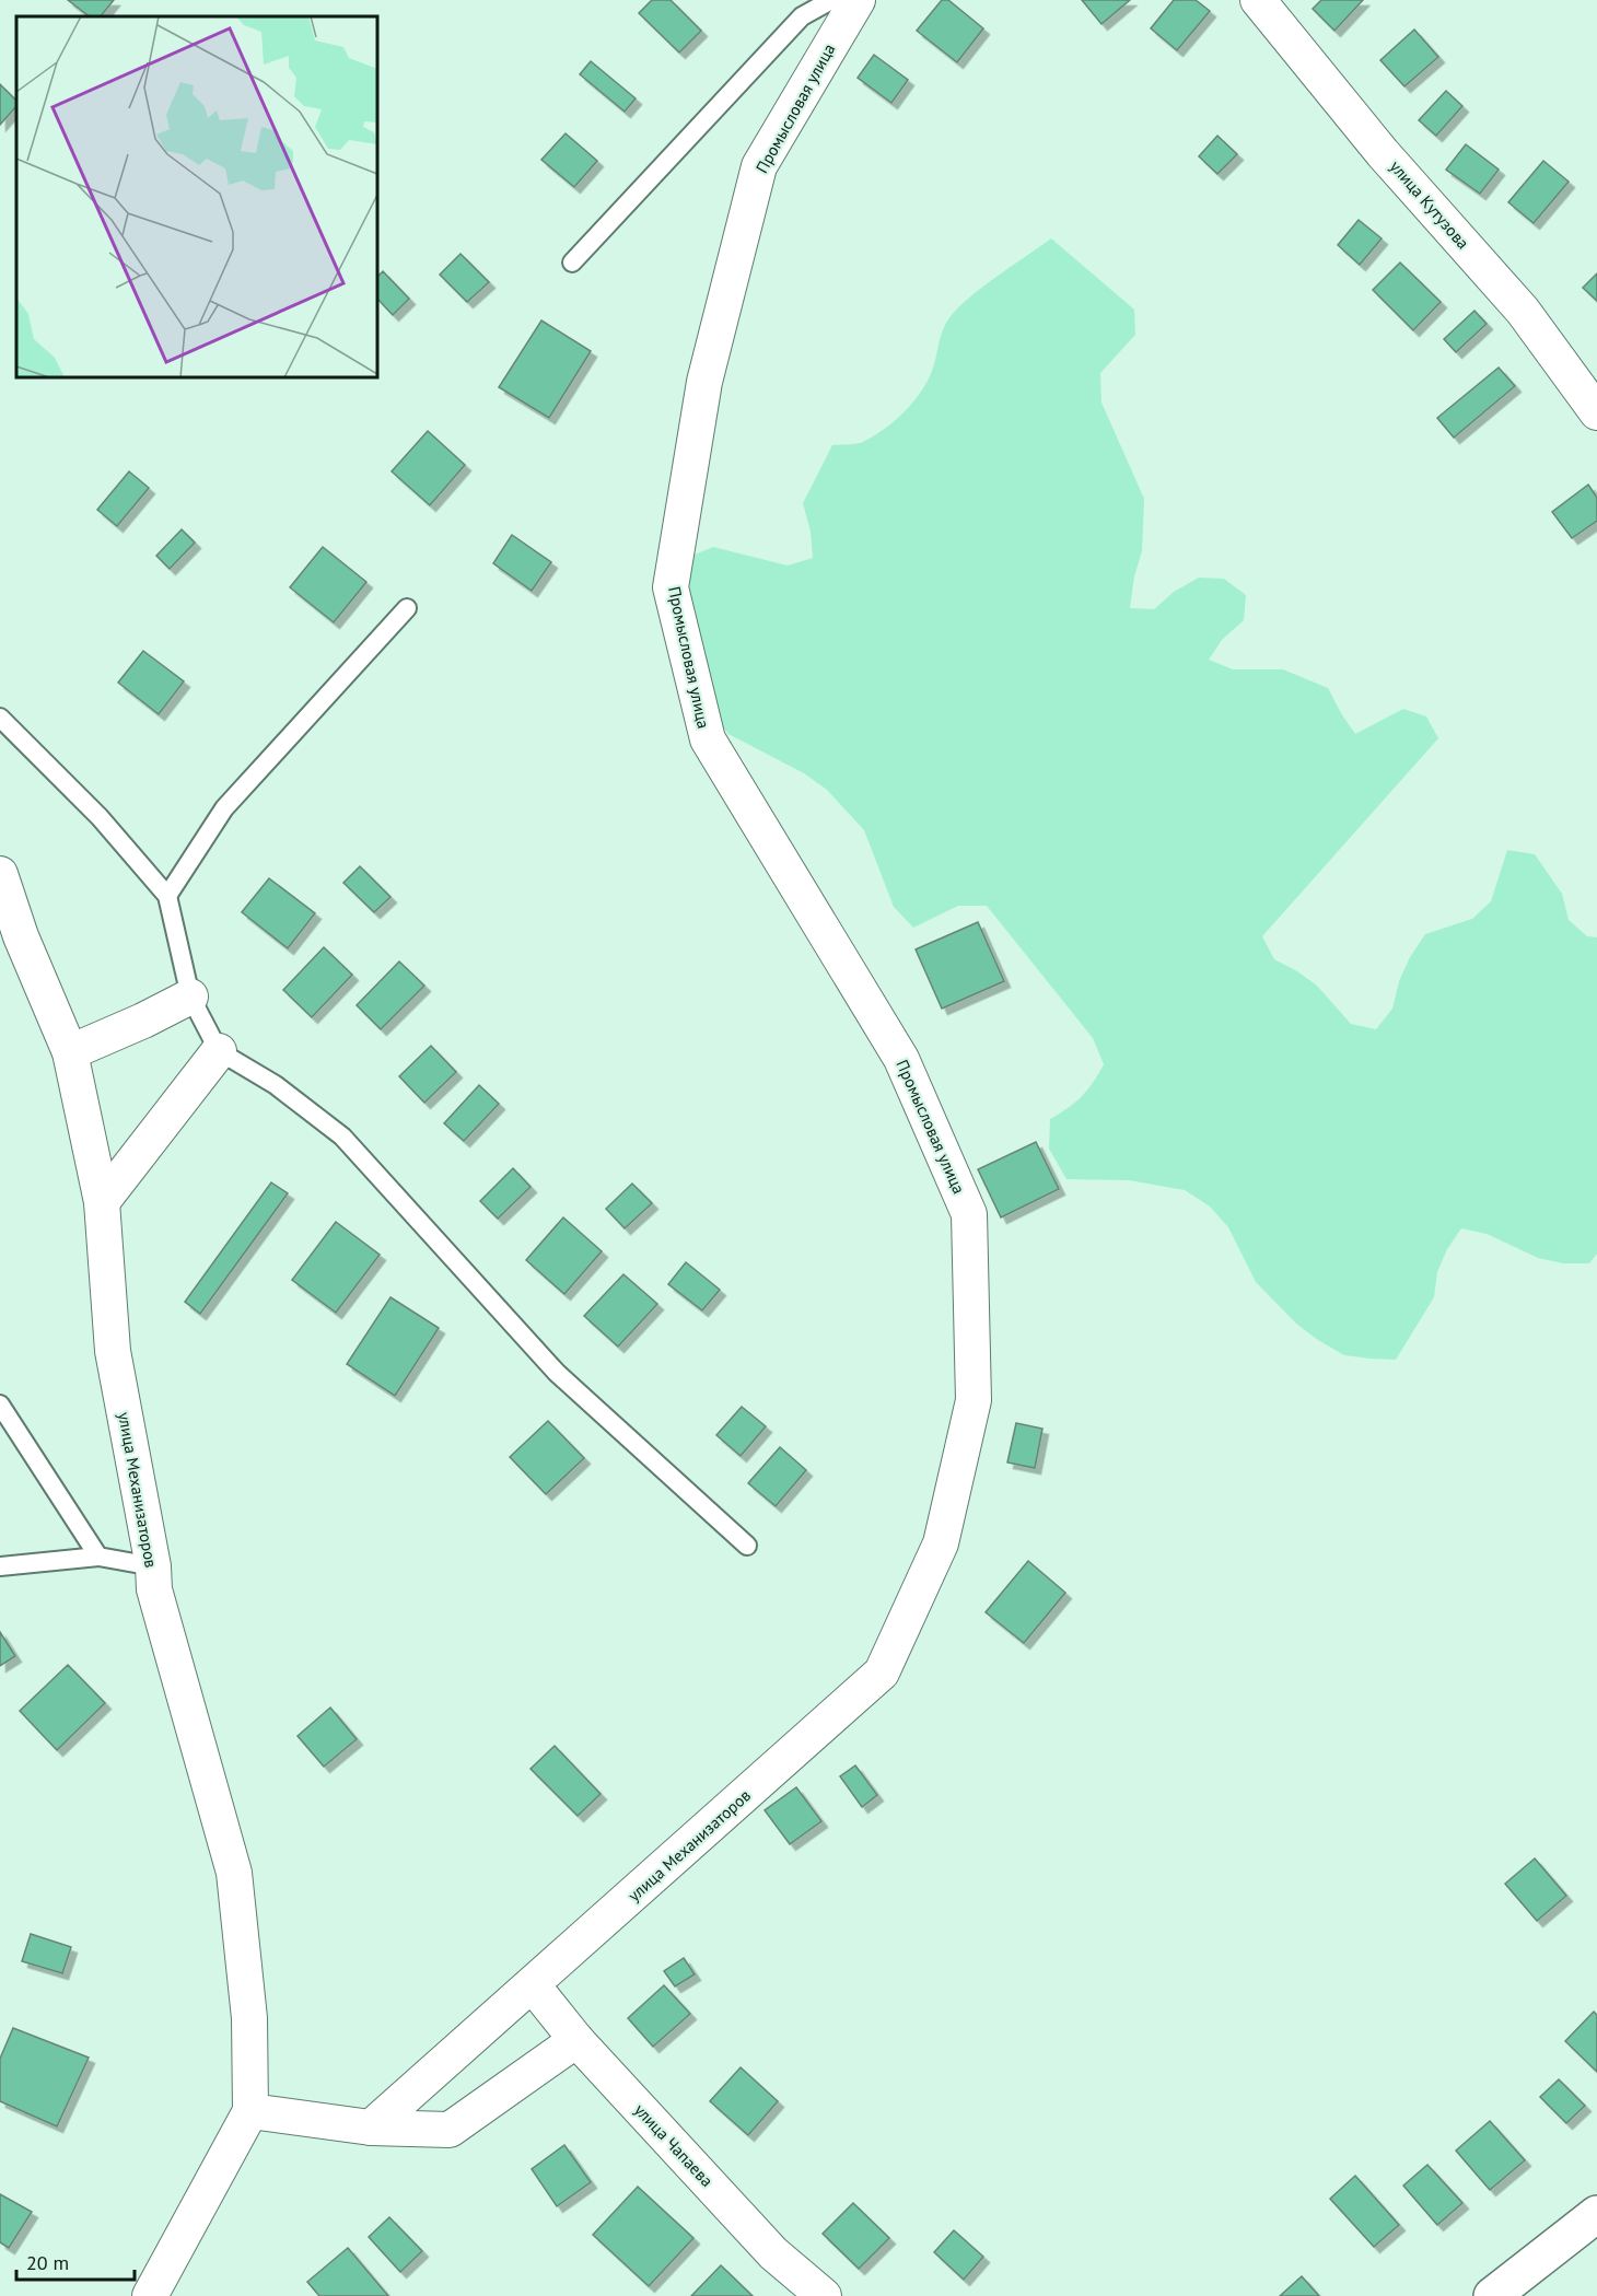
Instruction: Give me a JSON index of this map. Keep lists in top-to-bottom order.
{
  "streets": {
    "street": [
      "Промысловая улица",
      "улица Кутузова",
      "улица Механизаторов",
      "улица Чапаева"
    ]
  },
  "crossings": [
    ["Промысловая улица", "улица Механизаторов"],
    ["улица Механизаторов", "улица Чапаева"]
  ],
  "scale_bar": "20 m"
}
